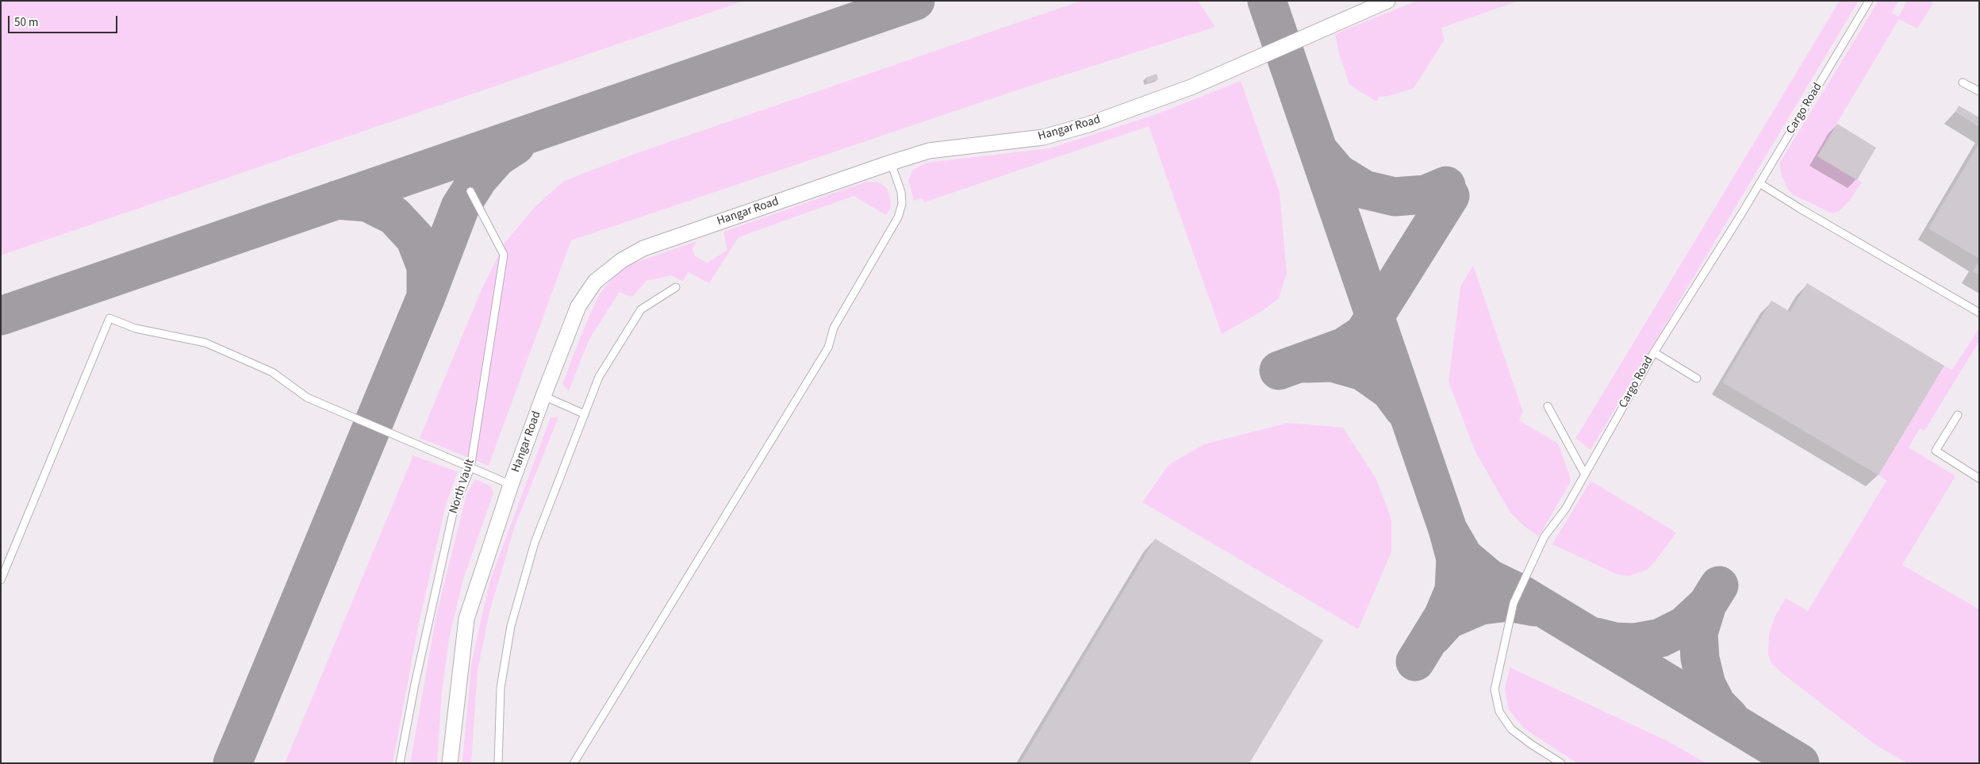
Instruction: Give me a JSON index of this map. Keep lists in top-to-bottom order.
{
  "streets": {
    "street": ["Hangar Road"],
    "lane": ["Cargo Road", "North Vault"]
  },
  "scale_bar": "50 m"
}
